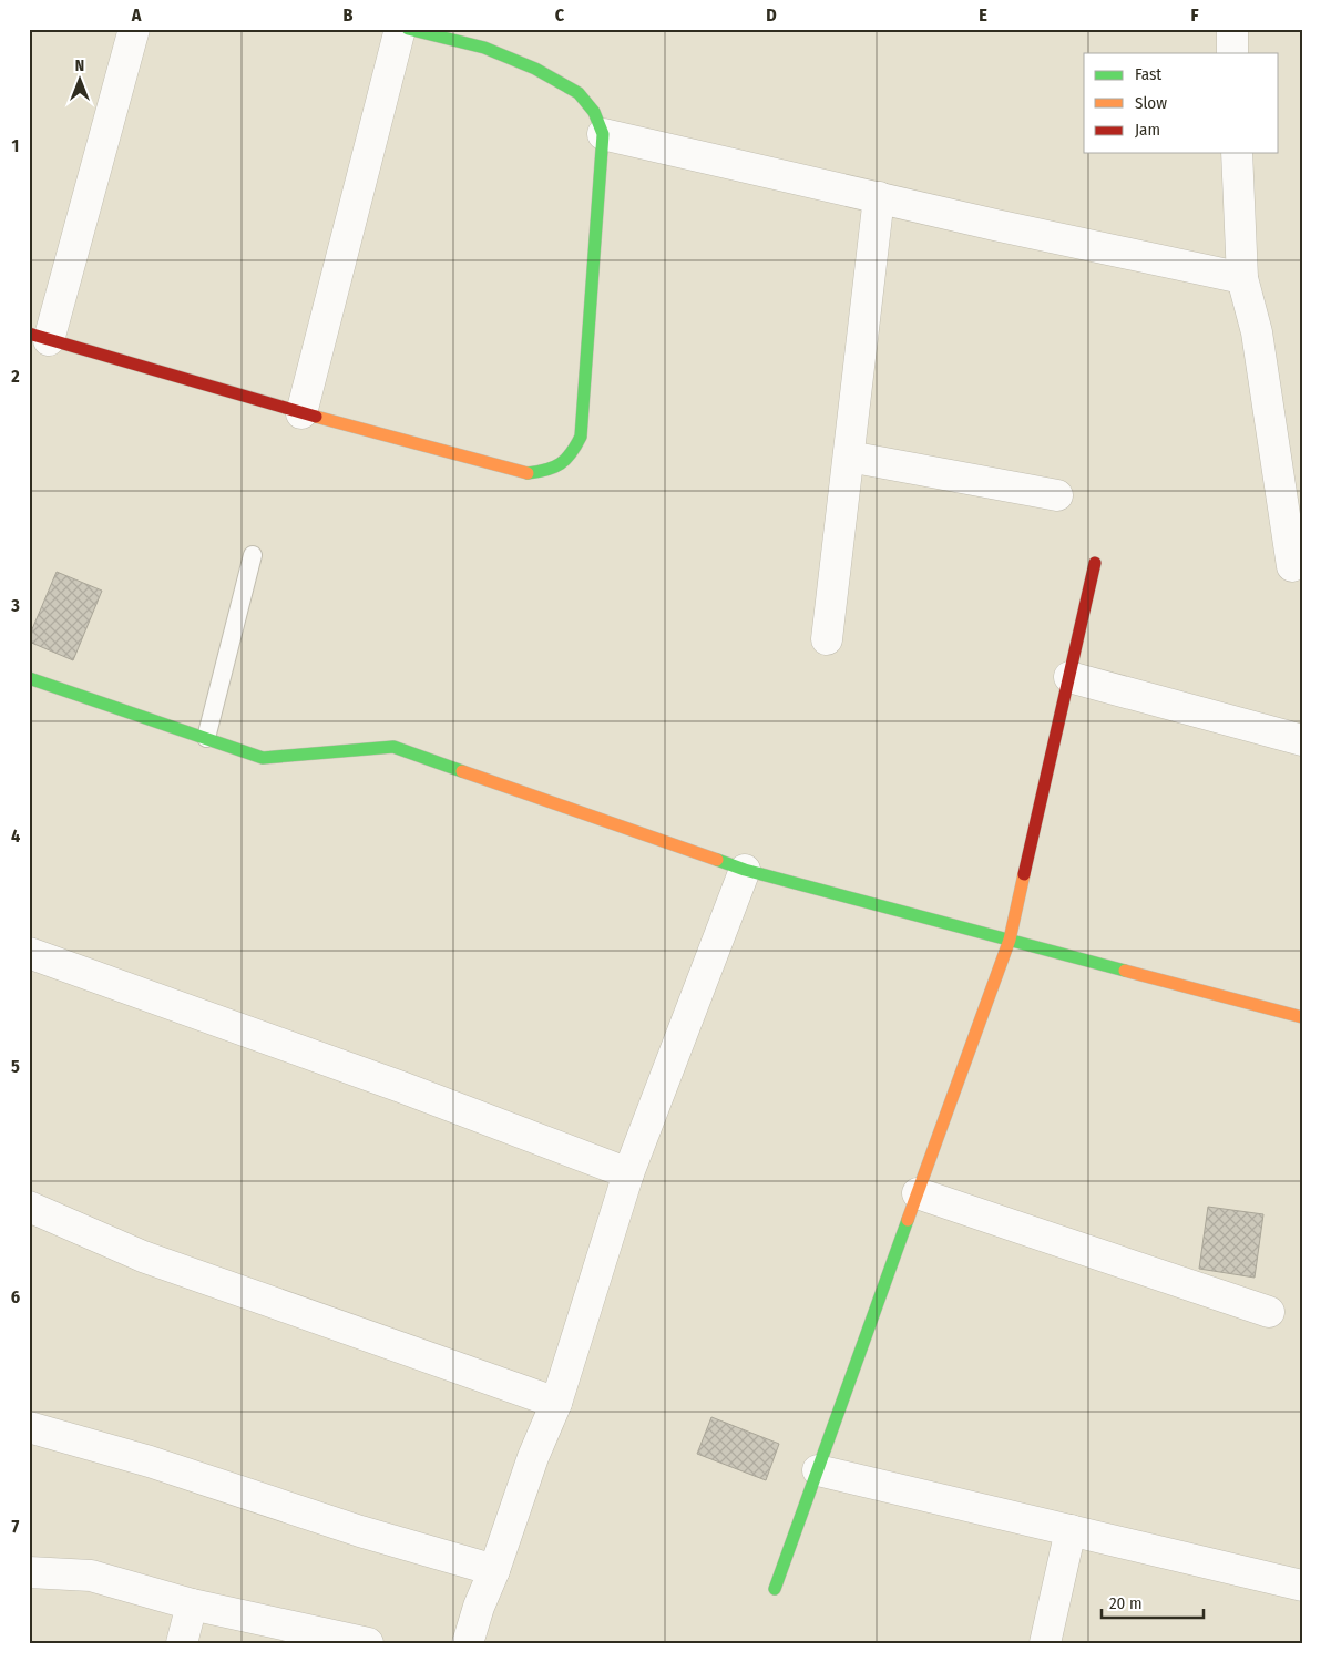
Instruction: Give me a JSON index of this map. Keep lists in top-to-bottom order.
{
  "legend": ["Fast", "Slow", "Jam"],
  "scale_bar": "20 m",
  "north": "top",
  "grid": {
    "columns": [
      "A",
      "B",
      "C",
      "D",
      "E",
      "F"
    ],
    "rows": [
      "1",
      "2",
      "3",
      "4",
      "5",
      "6",
      "7"
    ]
  }
}
